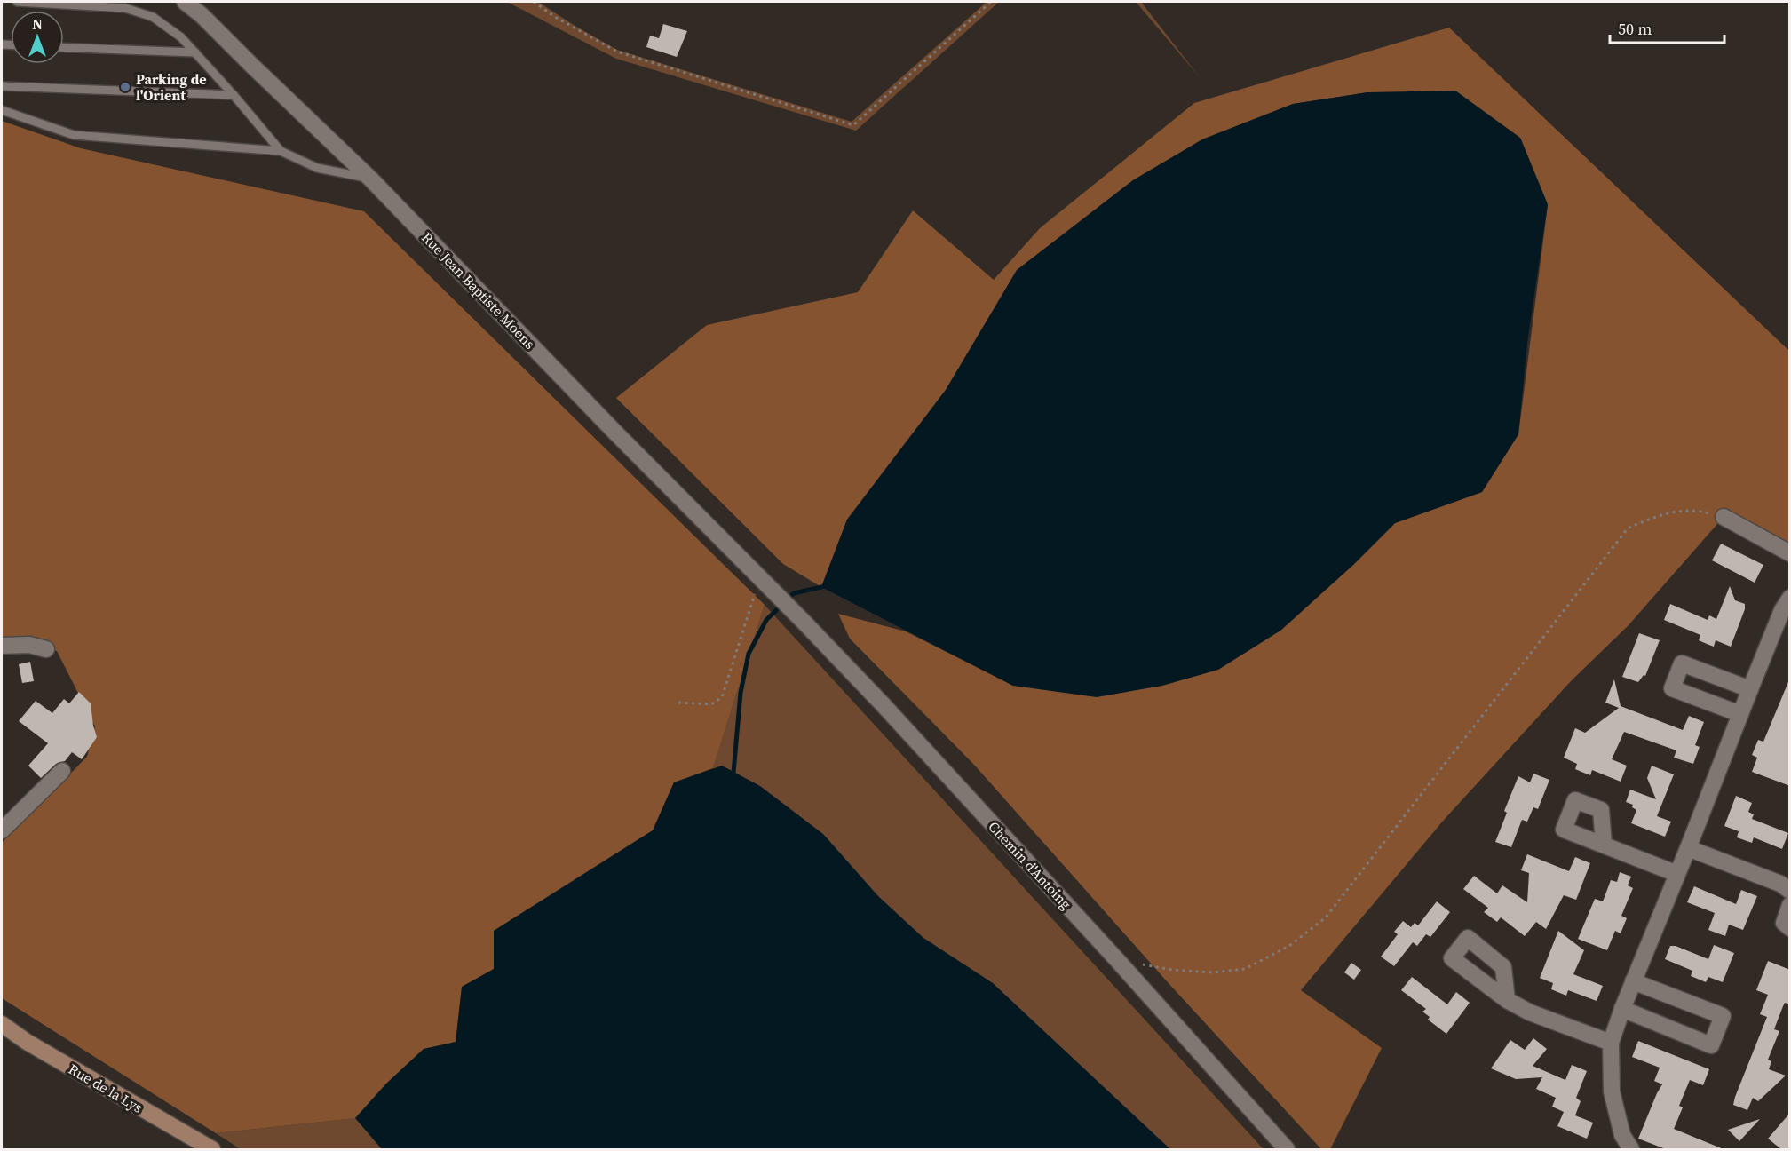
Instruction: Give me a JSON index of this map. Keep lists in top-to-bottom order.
{
  "streets": {
    "main road": ["Rue de la Lys"],
    "street": ["Rue Jean Baptiste Moens", "Chemin d'Antoing"]
  },
  "crossings": [
    ["Rue Jean Baptiste Moens", "Chemin d'Antoing"]
  ],
  "places": ["Parking de l'Orient"],
  "scale_bar": "50 m",
  "north": "top"
}
